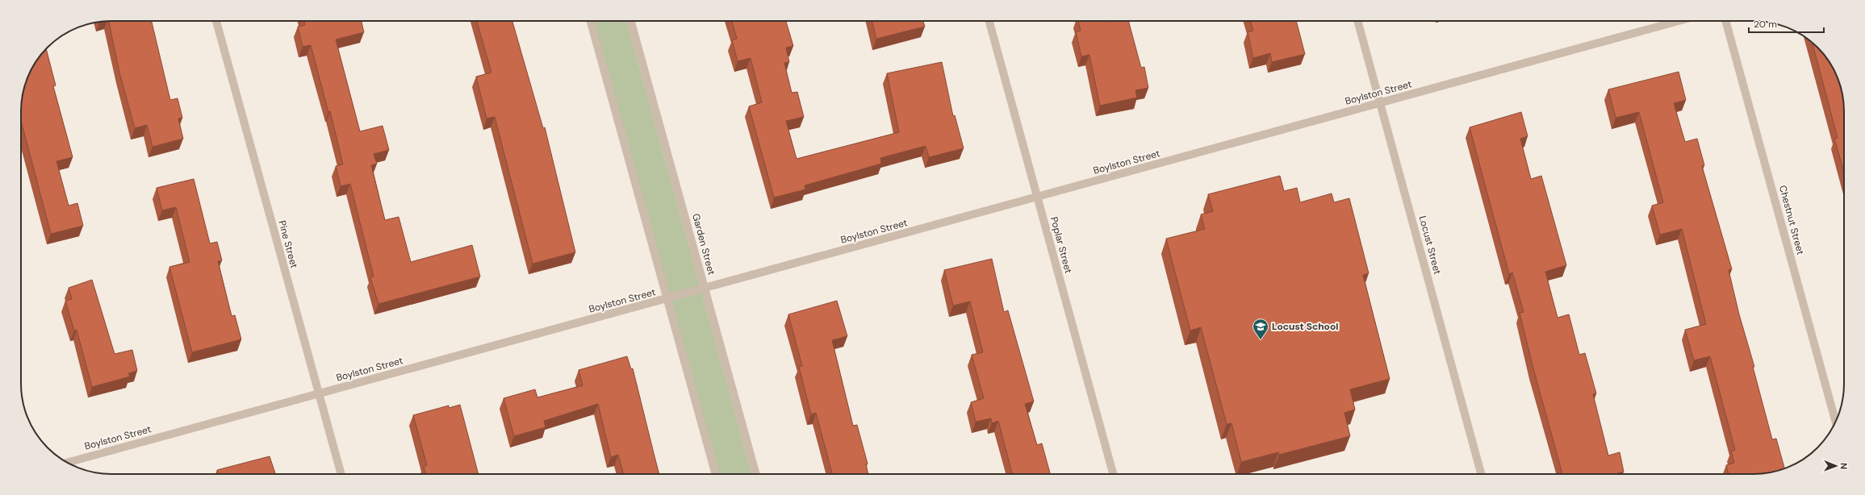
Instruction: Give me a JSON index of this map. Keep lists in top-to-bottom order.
{
  "streets": {
    "street": [
      "Boylston Street",
      "Chestnut Street",
      "Pine Street",
      "Garden Street",
      "Poplar Street",
      "Locust Street"
    ]
  },
  "crossings": [
    ["Boylston Street", "Pine Street"],
    ["Boylston Street", "Garden Street"],
    ["Boylston Street", "Poplar Street"],
    ["Boylston Street", "Locust Street"]
  ],
  "places": {
    "school or university": ["Locust School"]
  },
  "scale_bar": "20 m",
  "north": "right"
}
